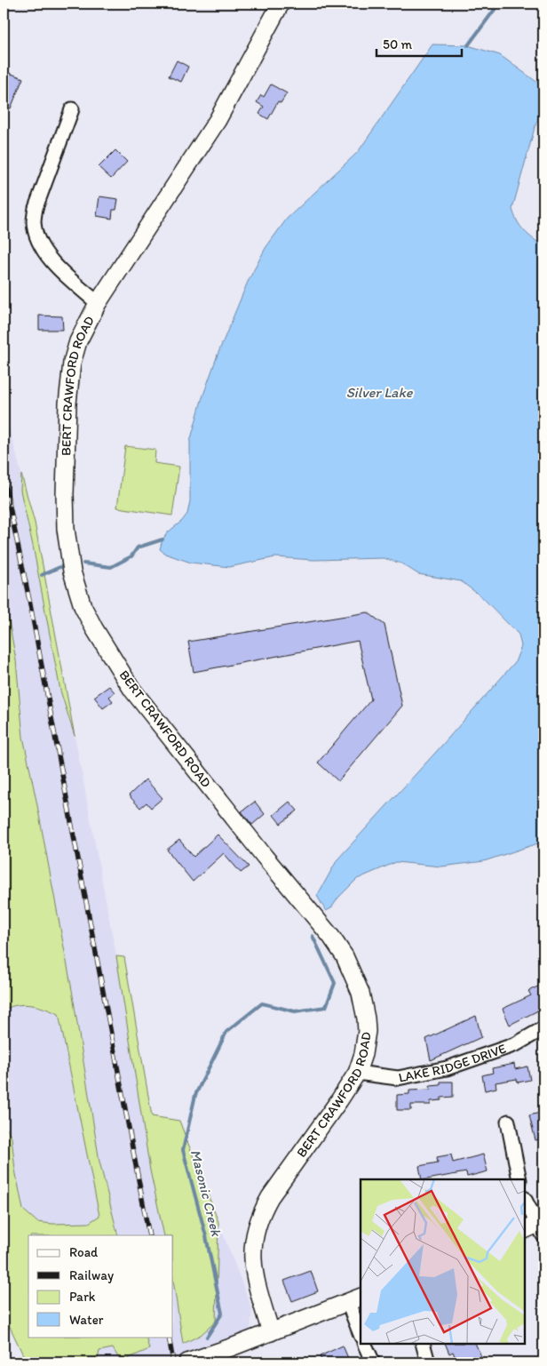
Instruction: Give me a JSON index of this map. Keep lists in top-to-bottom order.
{
  "streets": {
    "street": ["BERT CRAWFORD ROAD", "LAKE RIDGE DRIVE"]
  },
  "crossings": [
    ["BERT CRAWFORD ROAD", "LAKE RIDGE DRIVE"]
  ],
  "water": ["Silver Lake", "Masonic Creek"],
  "legend": [
    "Road",
    "Railway",
    "Park",
    "Water"
  ],
  "scale_bar": "50 m"
}
